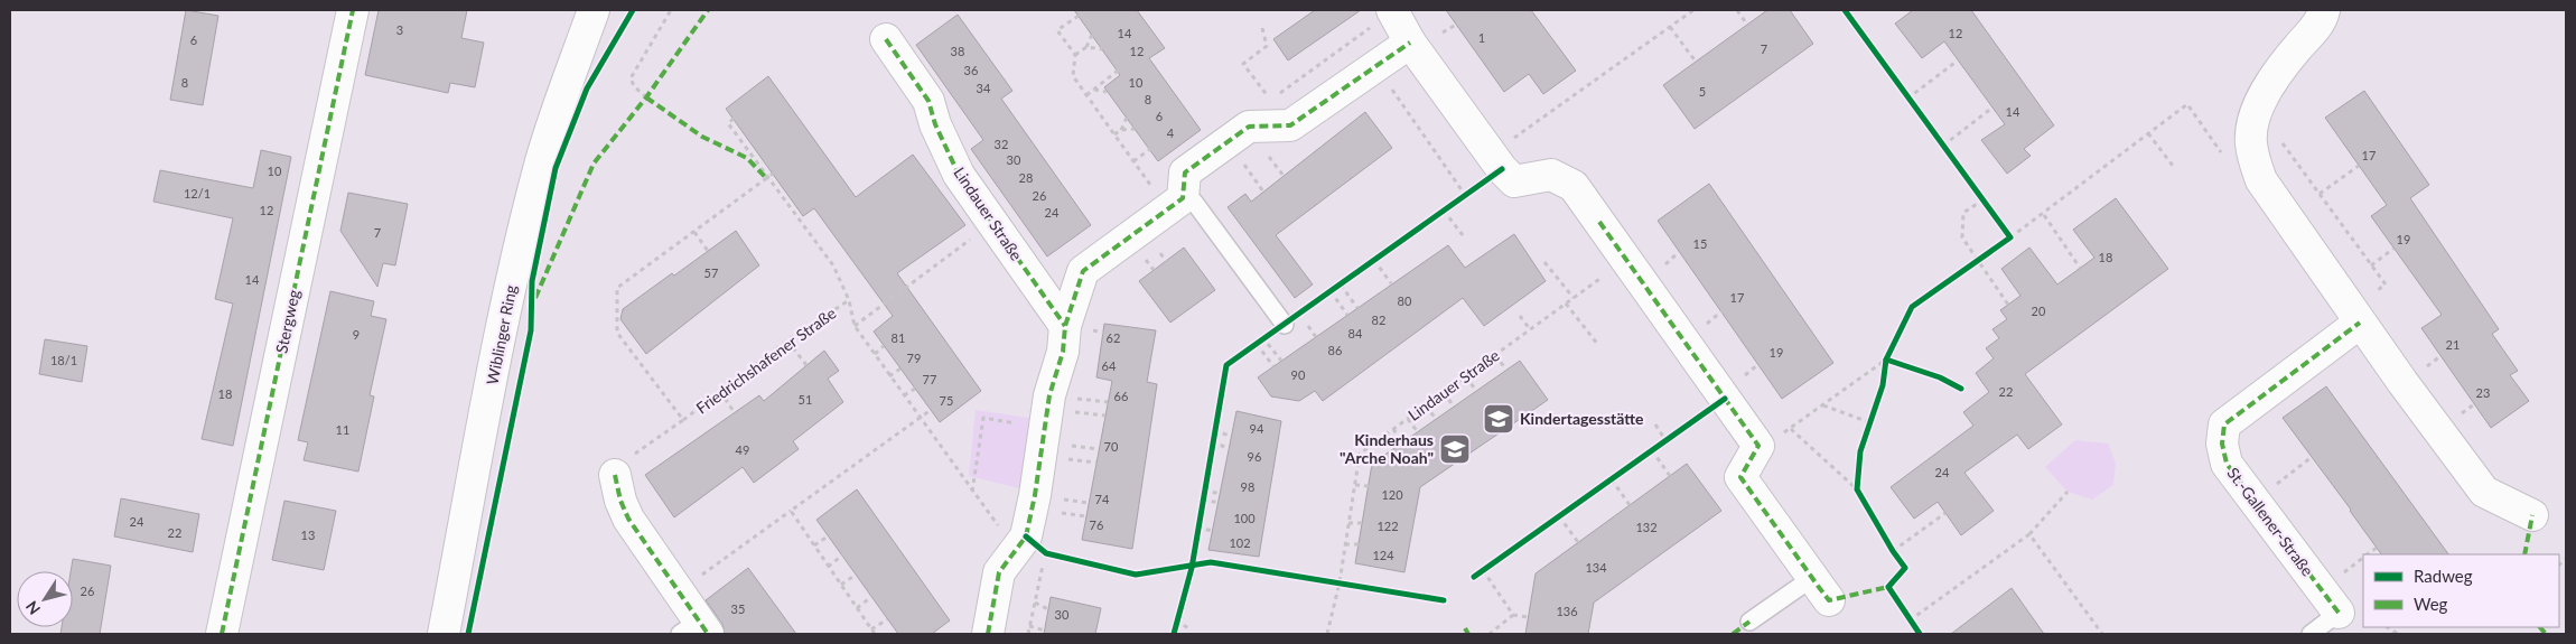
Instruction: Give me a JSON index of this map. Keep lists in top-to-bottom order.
{
  "streets": {
    "street": [
      "Lindauer Straße",
      "Stergweg",
      "Wiblinger Ring",
      "St.-Gallener-Straße"
    ],
    "path": ["Friedrichshafener Straße"]
  },
  "places": {
    "school or university": ["Kindertagesstätte", "Kinderhaus \"Arche Noah\""]
  },
  "house_numbers": [
    "3",
    "14",
    "12",
    "1",
    "6",
    "7",
    "38",
    "12",
    "36",
    "8",
    "10",
    "34",
    "5",
    "8",
    "14",
    "6",
    "4",
    "32",
    "17",
    "30",
    "10",
    "28",
    "12/1",
    "26",
    "12",
    "24",
    "7",
    "19",
    "15",
    "18",
    "57",
    "14",
    "17",
    "80",
    "20",
    "82",
    "84",
    "9",
    "81",
    "62",
    "21",
    "86",
    "19",
    "79",
    "18/1",
    "64",
    "90",
    "77",
    "22",
    "23",
    "18",
    "66",
    "51",
    "75",
    "94",
    "11",
    "70",
    "49",
    "96",
    "24",
    "98",
    "120",
    "74",
    "100",
    "24",
    "76",
    "122",
    "132",
    "22",
    "13",
    "102",
    "124",
    "134",
    "26",
    "35",
    "136",
    "30"
  ],
  "legend": ["Radweg", "Weg"],
  "north": "bottom left"
}
